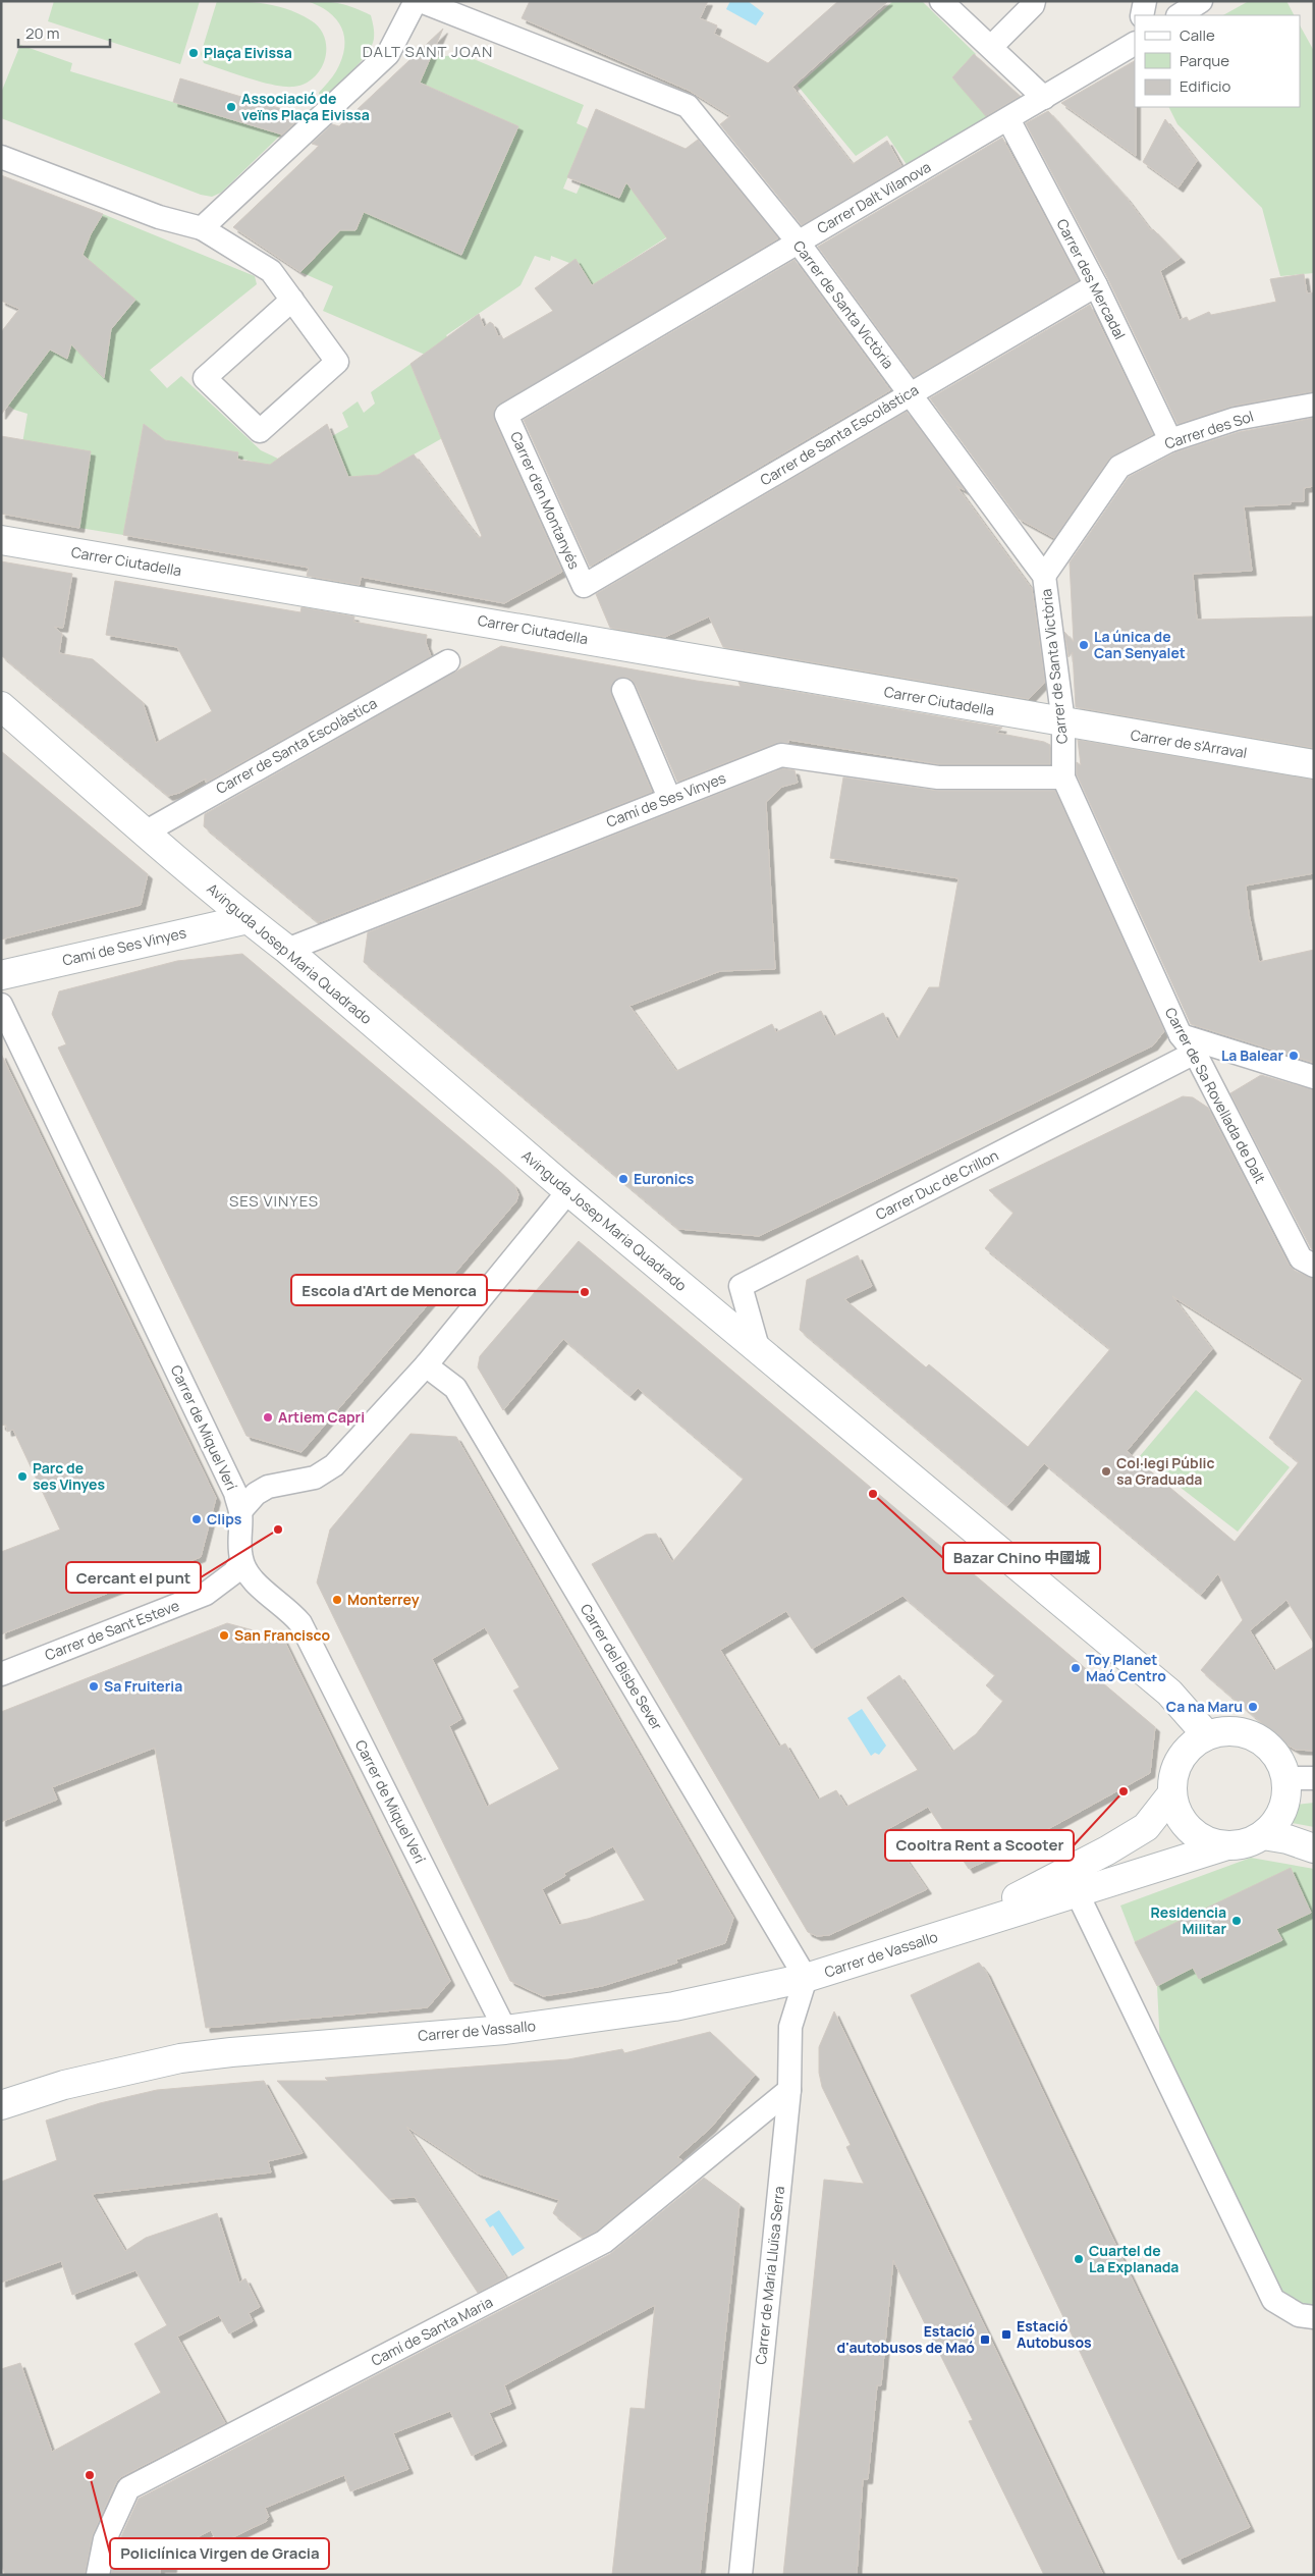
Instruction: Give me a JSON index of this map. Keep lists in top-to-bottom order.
{
  "streets": {
    "street": [
      "Carrer Dalt Vilanova",
      "Carrer des Mercadal",
      "Carrer de Santa Victòria",
      "Carrer des Sol",
      "Carrer de Santa Escolàstica",
      "Carrer d'en Montanyés",
      "Carrer Ciutadella",
      "Carrer de s'Arraval",
      "Camí de Ses Vinyes",
      "Avinguda Josep Maria Quadrado",
      "Carrer de Sa Rovellada de Dalt",
      "Carrer Duc de Crillon",
      "Carrer de Miquel Verí",
      "Carrer de Sant Esteve",
      "Carrer del Bisbe Sever",
      "Carrer de Vassallo",
      "Carrer de Maria Lluïsa Serra",
      "Camí de Santa Maria"
    ]
  },
  "crossings": [
    ["Carrer Dalt Vilanova", "Carrer des Mercadal"],
    ["Carrer Dalt Vilanova", "Carrer de Santa Victòria"],
    ["Carrer Dalt Vilanova", "Carrer d'en Montanyés"],
    ["Carrer des Mercadal", "Carrer des Sol"],
    ["Carrer des Mercadal", "Carrer de Santa Escolàstica"],
    ["Carrer de Santa Victòria", "Carrer des Sol"],
    ["Carrer de Santa Victòria", "Carrer de Santa Escolàstica"],
    ["Carrer de Santa Victòria", "Carrer Ciutadella"],
    ["Carrer de Santa Victòria", "Carrer de s'Arraval"],
    ["Carrer de Santa Victòria", "Camí de Ses Vinyes"],
    ["Carrer de Santa Victòria", "Carrer de Sa Rovellada de Dalt"],
    ["Carrer de Santa Escolàstica", "Carrer d'en Montanyés"],
    ["Carrer de Santa Escolàstica", "Avinguda Josep Maria Quadrado"],
    ["Carrer Ciutadella", "Carrer de s'Arraval"],
    ["Camí de Ses Vinyes", "Avinguda Josep Maria Quadrado"],
    ["Camí de Ses Vinyes", "Carrer de Sa Rovellada de Dalt"],
    ["Avinguda Josep Maria Quadrado", "Carrer Duc de Crillon"],
    ["Avinguda Josep Maria Quadrado", "Carrer de Vassallo"],
    ["Carrer de Sa Rovellada de Dalt", "Carrer Duc de Crillon"],
    ["Carrer de Miquel Verí", "Carrer de Sant Esteve"],
    ["Carrer de Miquel Verí", "Carrer de Vassallo"],
    ["Carrer del Bisbe Sever", "Carrer de Vassallo"],
    ["Carrer del Bisbe Sever", "Carrer de Maria Lluïsa Serra"],
    ["Carrer de Vassallo", "Carrer de Maria Lluïsa Serra"],
    ["Carrer de Maria Lluïsa Serra", "Camí de Santa Maria"]
  ],
  "districts": ["DALT SANT JOAN", "SES VINYES"],
  "places": {
    "other": [
      "Plaça Eivissa",
      "Associació de veïns Plaça Eivissa",
      "La única de Can Senyalet",
      "La Balear",
      "Euronics",
      "Escola d'Art de Menorca",
      "Artiem Capri",
      "Col·legi Públic sa Graduada",
      "Parc de ses Vinyes",
      "Bazar Chino 中國城",
      "Clips",
      "Cercant el punt",
      "Monterrey",
      "San Francisco",
      "Toy Planet Maó Centro",
      "Sa Fruiteria",
      "Ca na Maru",
      "Cooltra Rent a Scooter",
      "Residencia Militar",
      "Cuartel de La Explanada",
      "Policlínica Virgen de Gracia"
    ],
    "transit": ["Estació Autobusos", "Estació d'autobusos de Maó"]
  },
  "legend": ["Calle", "Parque", "Edificio"],
  "scale_bar": "20 m"
}
